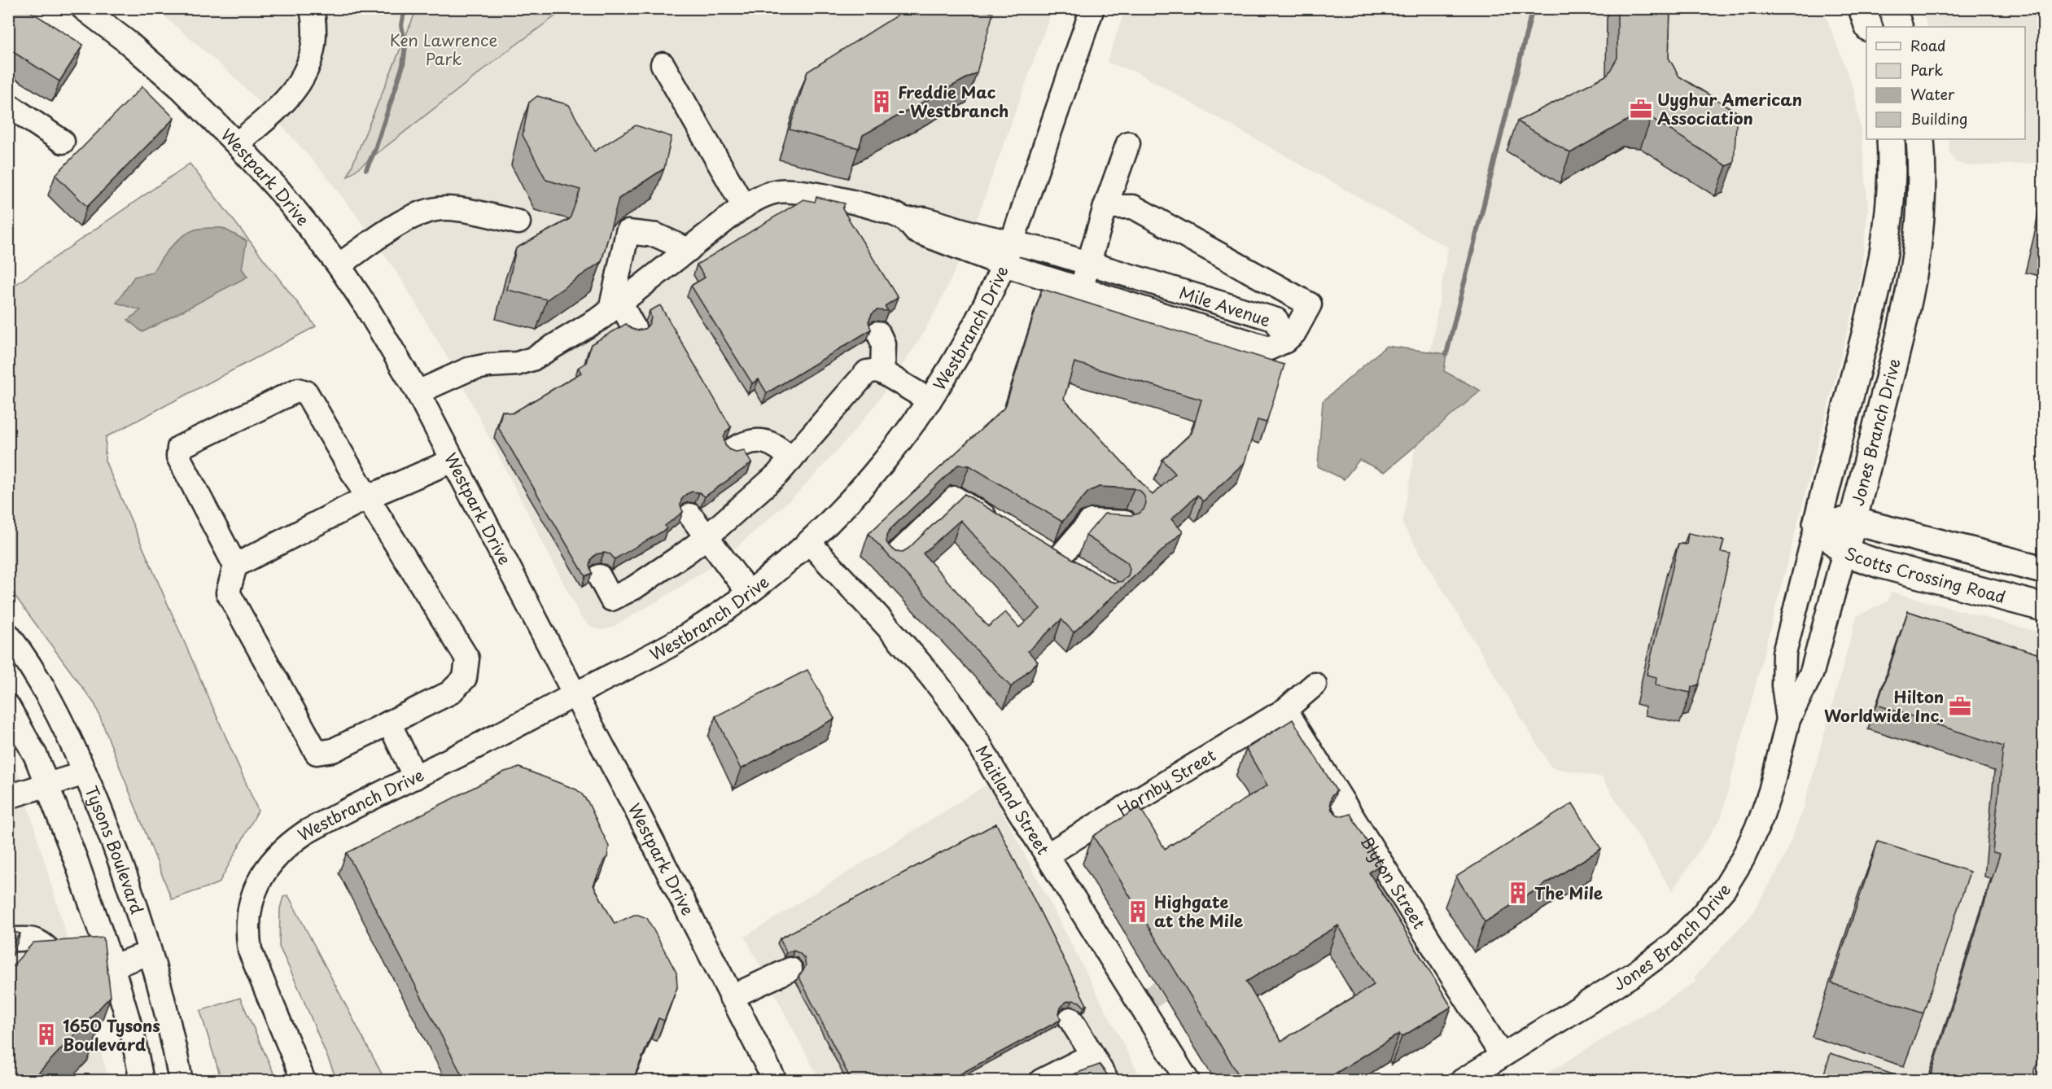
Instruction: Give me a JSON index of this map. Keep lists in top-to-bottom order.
{
  "streets": {
    "main road": ["Jones Branch Drive", "Scotts Crossing Road"],
    "street": [
      "Westpark Drive",
      "Mile Avenue",
      "Westbranch Drive",
      "Hornby Street",
      "Maitland Street",
      "Tysons Boulevard",
      "Blyton Street"
    ]
  },
  "crossings": [
    ["Westpark Drive", "Westbranch Drive"],
    ["Mile Avenue", "Westbranch Drive"],
    ["Westbranch Drive", "Maitland Street"],
    ["Jones Branch Drive", "Scotts Crossing Road"],
    ["Jones Branch Drive", "Blyton Street"],
    ["Hornby Street", "Maitland Street"],
    ["Hornby Street", "Blyton Street"]
  ],
  "parks": ["Ken Lawrence Park"],
  "places": {
    "building": [
      "Freddie Mac - Westbranch",
      "The Mile",
      "Highgate at the Mile",
      "1650 Tysons Boulevard"
    ],
    "office": ["Uyghur American Association", "Hilton Worldwide Inc."]
  },
  "legend": [
    "Road",
    "Park",
    "Water",
    "Building"
  ]
}
